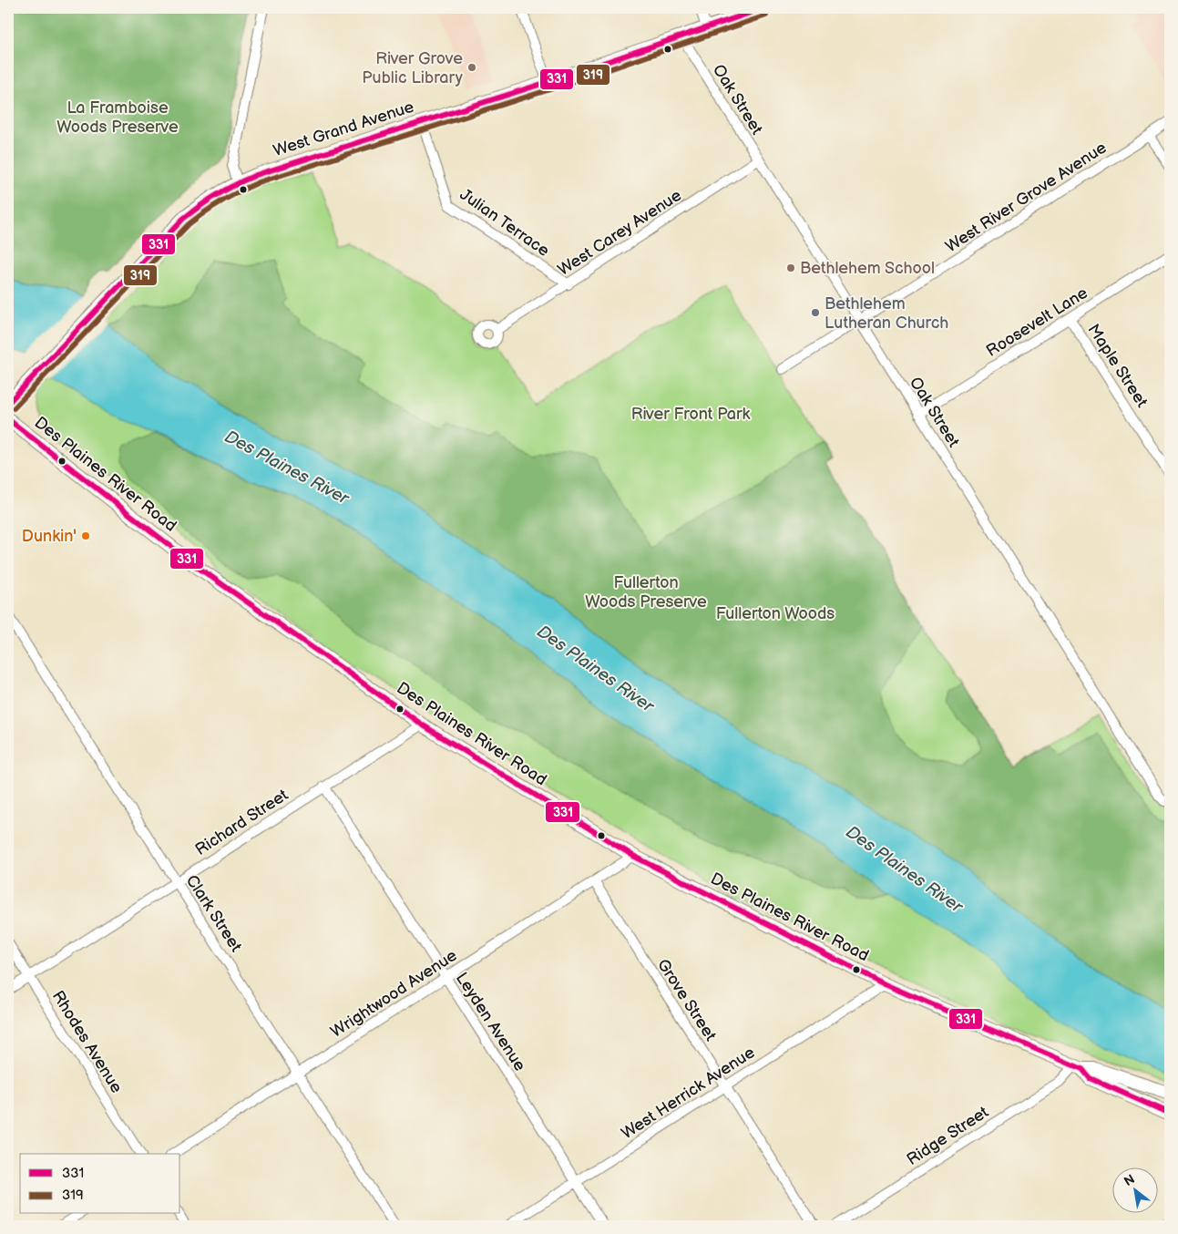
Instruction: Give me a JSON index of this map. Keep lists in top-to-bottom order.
{
  "streets": {
    "main road": ["West Grand Avenue", "Des Plaines River Road"],
    "street": [
      "Oak Street",
      "West River Grove Avenue",
      "Julian Terrace",
      "West Carey Avenue",
      "Roosevelt Lane",
      "Maple Street",
      "Richard Street",
      "Clark Street",
      "Wrightwood Avenue",
      "Grove Street",
      "Leyden Avenue",
      "Rhodes Avenue",
      "West Herrick Avenue",
      "Ridge Street"
    ]
  },
  "crossings": [
    ["Oak Street", "West Grand Avenue"],
    ["Oak Street", "West River Grove Avenue"],
    ["Oak Street", "West Carey Avenue"],
    ["Oak Street", "Roosevelt Lane"],
    ["West Grand Avenue", "Julian Terrace"],
    ["Julian Terrace", "West Carey Avenue"],
    ["Roosevelt Lane", "Maple Street"],
    ["Des Plaines River Road", "Richard Street"],
    ["Des Plaines River Road", "Wrightwood Avenue"],
    ["Des Plaines River Road", "West Herrick Avenue"],
    ["Des Plaines River Road", "Ridge Street"],
    ["Richard Street", "Clark Street"],
    ["Richard Street", "Leyden Avenue"],
    ["Richard Street", "Rhodes Avenue"],
    ["Clark Street", "Wrightwood Avenue"],
    ["Wrightwood Avenue", "Grove Street"],
    ["Wrightwood Avenue", "Leyden Avenue"],
    ["Grove Street", "West Herrick Avenue"],
    ["Leyden Avenue", "West Herrick Avenue"]
  ],
  "water": ["Des Plaines River"],
  "parks": [
    "La Framboise Woods Preserve",
    "River Front Park",
    "Fullerton Woods Preserve",
    "Fullerton Woods"
  ],
  "places": [
    "River Grove Public Library",
    "Bethlehem School",
    "Bethlehem Lutheran Church",
    "Dunkin'"
  ],
  "lines": ["transit line 331", "transit line 319"],
  "legend": ["331", "319"],
  "north": "top left"
}
